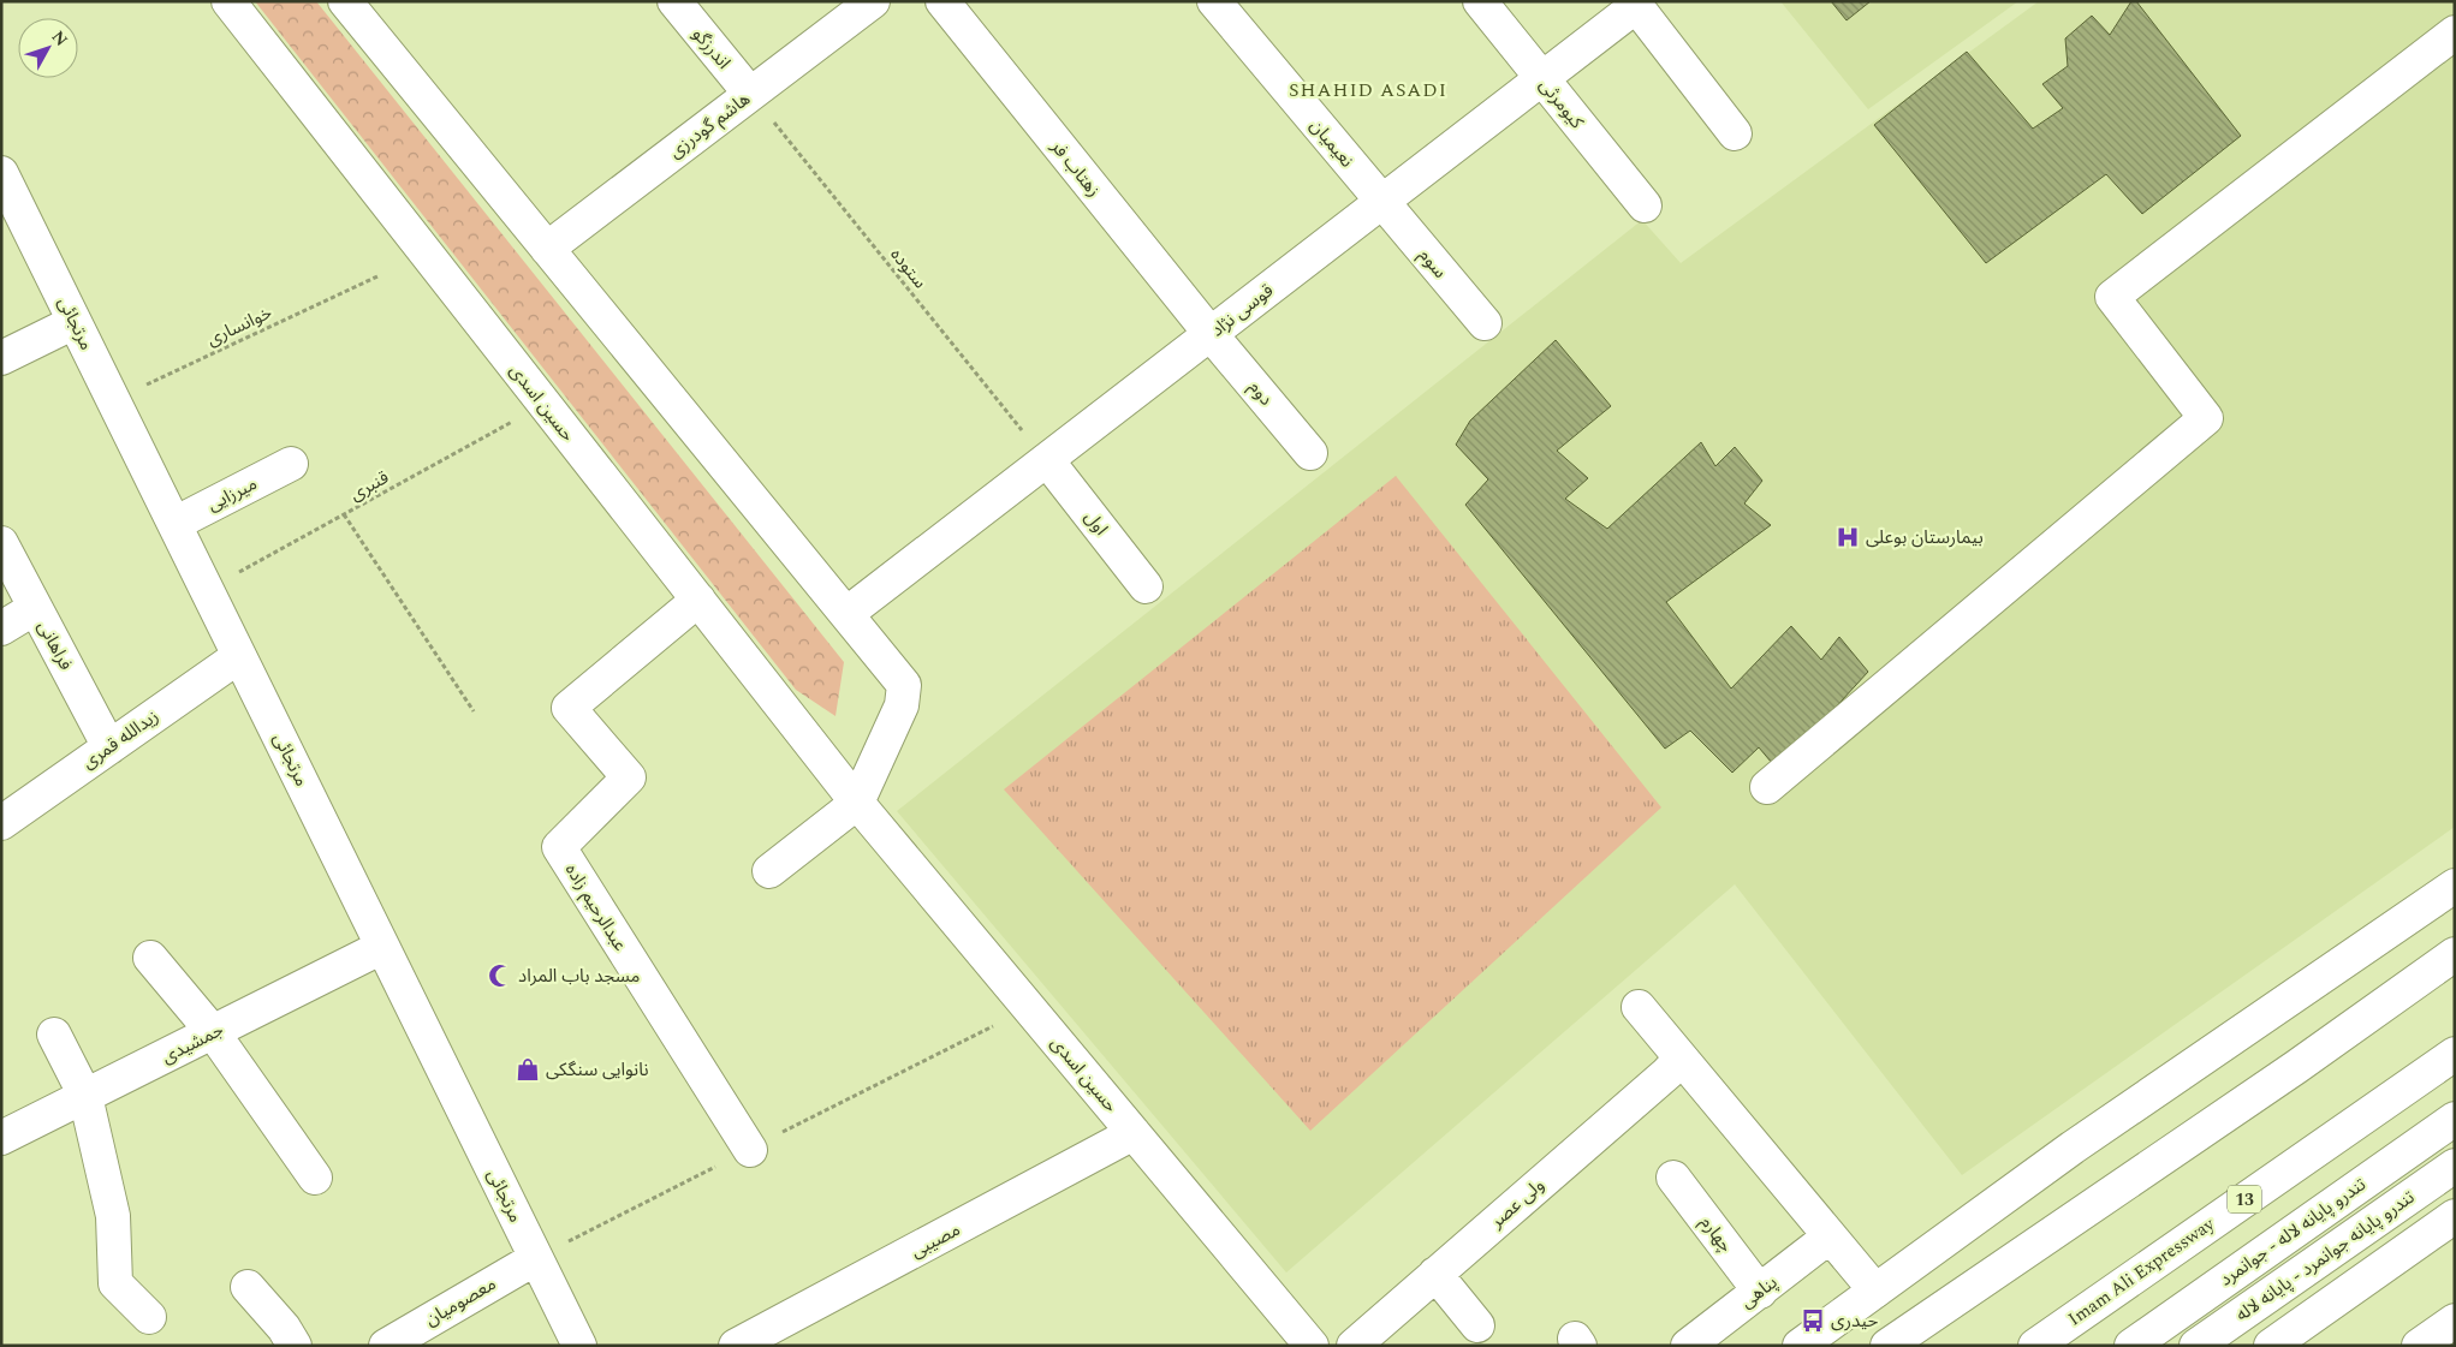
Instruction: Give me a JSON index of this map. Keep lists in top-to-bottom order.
{
  "streets": {
    "main road": [
      "اندرزگو",
      "کیومرثی",
      "هاشم گودرزی",
      "نعیمیان",
      "زهتاب فر",
      "سوم",
      "قوسی نژاد",
      "مرتجائی",
      "دوم",
      "حسین اسدی",
      "میرزایی",
      "اول",
      "فراهانی",
      "زیدالله قمری",
      "عبدالرحیم زاده",
      "جمشیدی",
      "13",
      "ولی عصر",
      "تندرو پایانه لاله - جوانمرد",
      "چهارم",
      "مصیبی",
      "تندرو پایانه جوانمرد - پایانه لاله",
      "Imam Ali Expressway",
      "پناهی",
      "معصومیان"
    ],
    "path": ["ستوده", "خوانساری", "قنبری"]
  },
  "crossings": [
    ["اندرزگو", "هاشم گودرزی"],
    ["اندرزگو", "ستوده"],
    ["کیومرثی", "قوسی نژاد"],
    ["هاشم گودرزی", "ستوده"],
    ["نعیمیان", "سوم"],
    ["نعیمیان", "قوسی نژاد"],
    ["زهتاب فر", "قوسی نژاد"],
    ["زهتاب فر", "دوم"],
    ["سوم", "قوسی نژاد"],
    ["ستوده", "قوسی نژاد"],
    ["ستوده", "اول"],
    ["قوسی نژاد", "دوم"],
    ["قوسی نژاد", "اول"],
    ["مرتجائی", "خوانساری"],
    ["مرتجائی", "قنبری"],
    ["مرتجائی", "میرزایی"],
    ["مرتجائی", "زیدالله قمری"],
    ["مرتجائی", "جمشیدی"],
    ["مرتجائی", "معصومیان"],
    ["حسین اسدی", "قنبری"],
    ["حسین اسدی", "عبدالرحیم زاده"],
    ["حسین اسدی", "مصیبی"],
    ["فراهانی", "زیدالله قمری"],
    ["چهارم", "پناهی"]
  ],
  "districts": ["SHAHID ASADI"],
  "places": {
    "hospital": ["بیمارستان بوعلی"],
    "mosque": ["مسجد باب المراد"],
    "shop": ["نانوایی سنگکی"],
    "bus stop": ["حیدری"]
  },
  "north": "top right"
}
